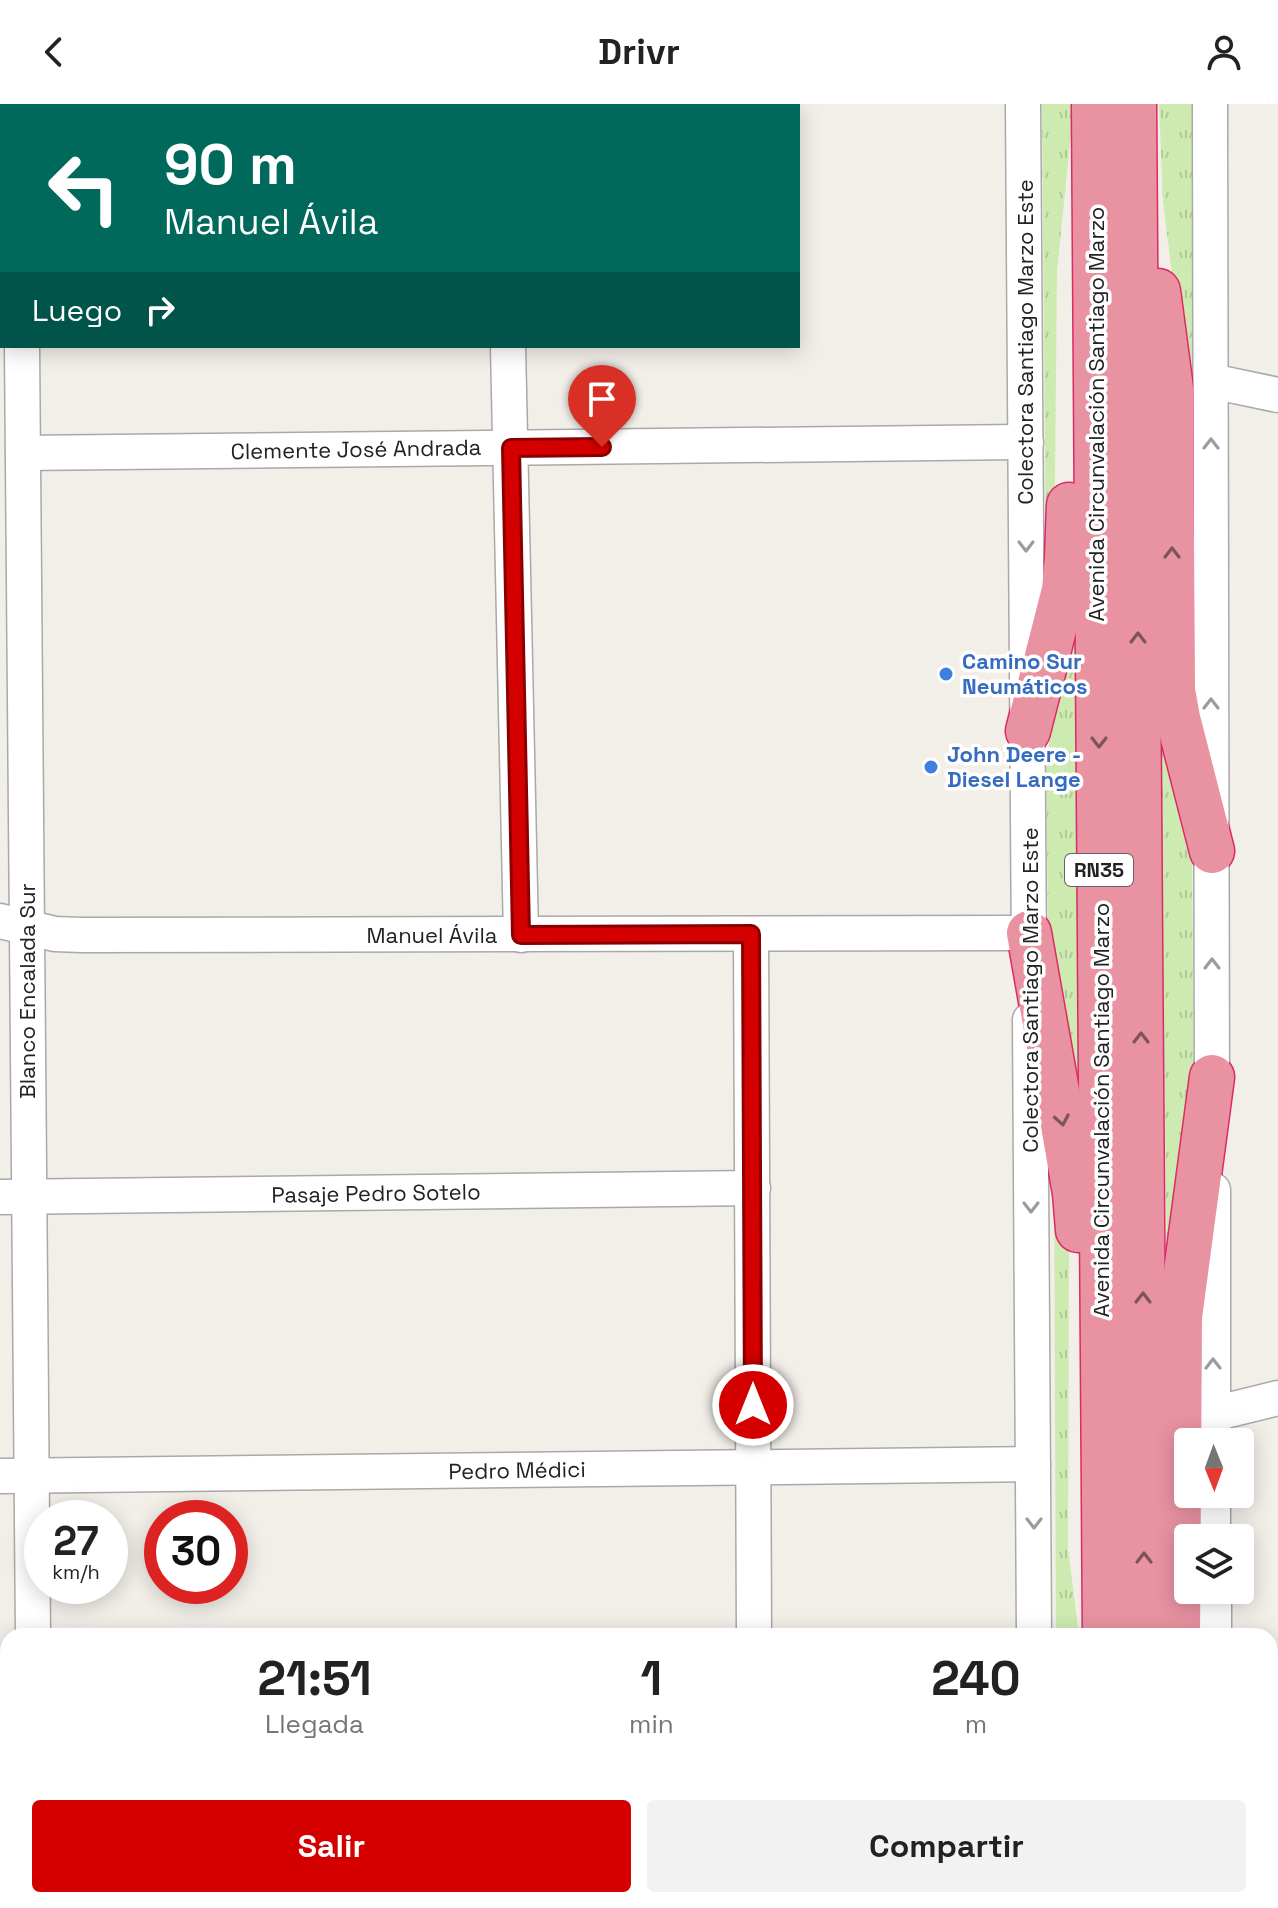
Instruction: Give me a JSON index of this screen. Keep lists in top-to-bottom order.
{
  "streets": {
    "highway": ["Avenida Circunvalación Santiago Marzo", "RN35"],
    "street": [
      "Colectora Santiago Marzo Este",
      "Clemente José Andrada",
      "Manuel Ávila",
      "Blanco Encalada Sur",
      "Pasaje Pedro Sotelo",
      "Pedro Médici"
    ]
  },
  "crossings": [
    ["Colectora Santiago Marzo Este", "Clemente José Andrada"],
    ["Colectora Santiago Marzo Este", "Manuel Ávila"],
    ["Colectora Santiago Marzo Este", "Pedro Médici"],
    ["Clemente José Andrada", "Blanco Encalada Sur"],
    ["Manuel Ávila", "Blanco Encalada Sur"],
    ["Blanco Encalada Sur", "Pasaje Pedro Sotelo"],
    ["Blanco Encalada Sur", "Pedro Médici"]
  ],
  "places": ["Camino Sur Neumáticos", "John Deere - Diesel Lange"],
  "north": "bottom",
  "page": {
    "header": "Drivr",
    "turn": ["90 m", "Manuel Ávila"],
    "then": "Luego",
    "speed": "27 km/h",
    "limit": "30",
    "eta": [
      "21:51",
      "Llegada",
      "1",
      "min",
      "240",
      "m"
    ],
    "buttons": ["Salir", "Compartir"]
  }
}
